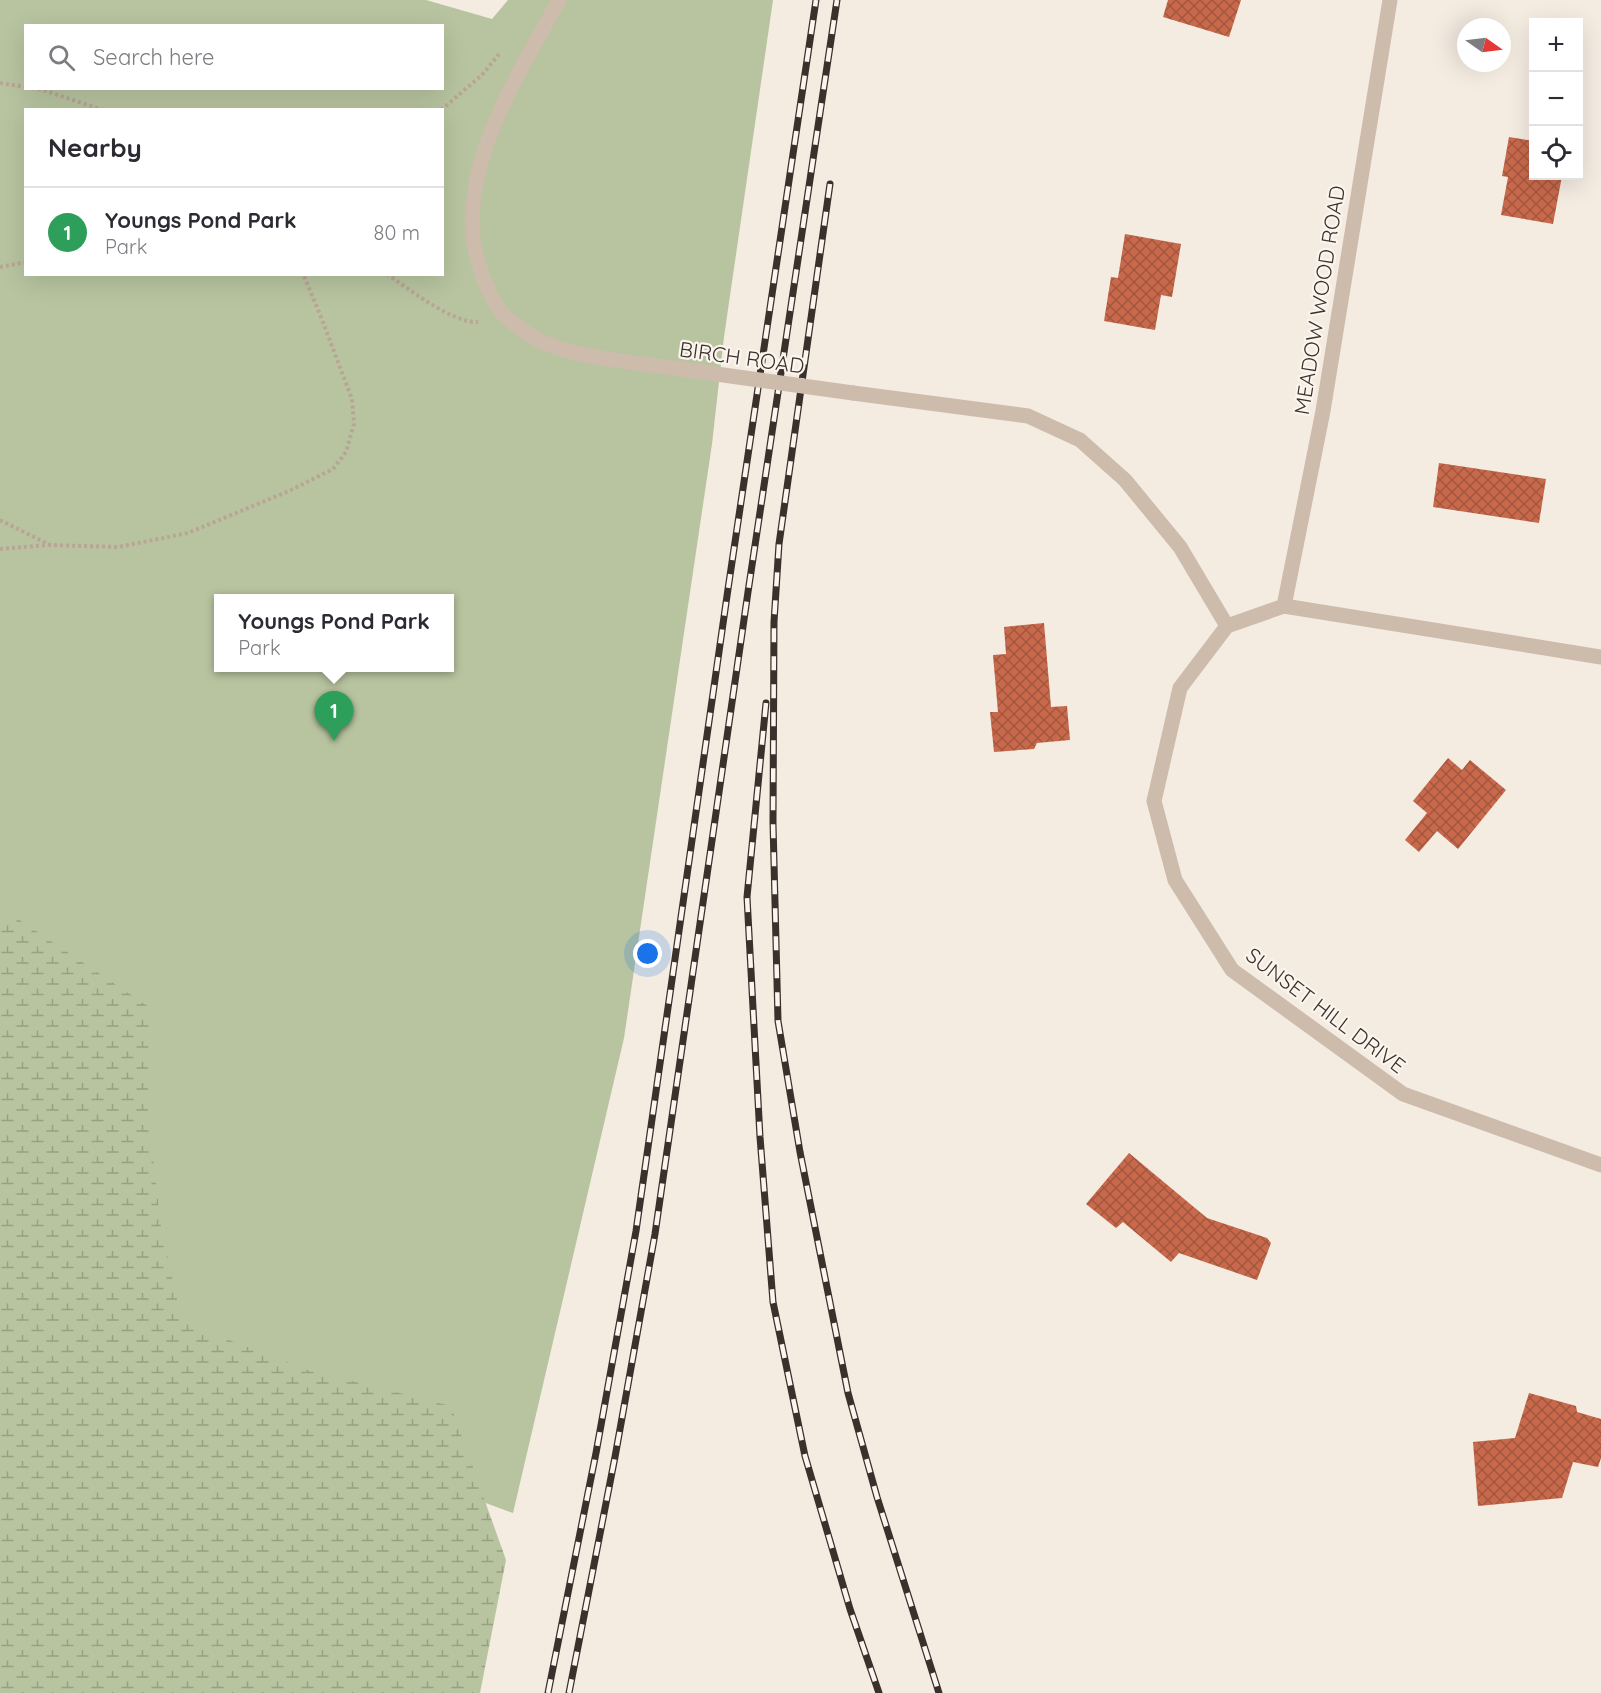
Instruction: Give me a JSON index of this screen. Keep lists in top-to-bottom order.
{
  "streets": {
    "street": ["MEADOW WOOD ROAD", "BIRCH ROAD", "SUNSET HILL DRIVE"]
  },
  "crossings": [
    ["BIRCH ROAD", "SUNSET HILL DRIVE"]
  ],
  "north": "right",
  "page": {
    "map_buttons": ["+", "−"],
    "search": "Search here",
    "heading": "Nearby",
    "list": [
      {
        "mark": "1",
        "name": "Youngs Pond Park",
        "note": "Park",
        "value": "80 m"
      }
    ],
    "popup": ["Youngs Pond Park", "Park"],
    "pins": "1"
  }
}
